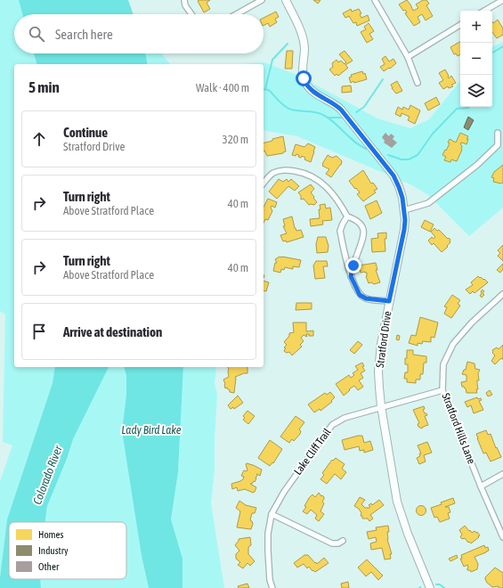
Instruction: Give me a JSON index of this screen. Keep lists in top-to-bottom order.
{
  "streets": {
    "street": ["Stratford Drive", "Stratford Hills Lane", "Lake Cliff Trail"]
  },
  "crossings": [
    ["Stratford Drive", "Lake Cliff Trail"],
    ["Stratford Hills Lane", "Lake Cliff Trail"]
  ],
  "water": ["Lady Bird Lake", "Colorado River"],
  "legend": ["Homes", "Industry", "Other"],
  "page": {
    "map_buttons": ["+", "−"],
    "search": "Search here",
    "heading": ["5 min", "Walk · 400 m"],
    "list": [
      ["Continue", "Stratford Drive", "320 m"],
      ["Turn right", "Above Stratford Place", "40 m"],
      ["Turn right", "Above Stratford Place", "40 m"],
      "Arrive at destination"
    ]
  }
}
